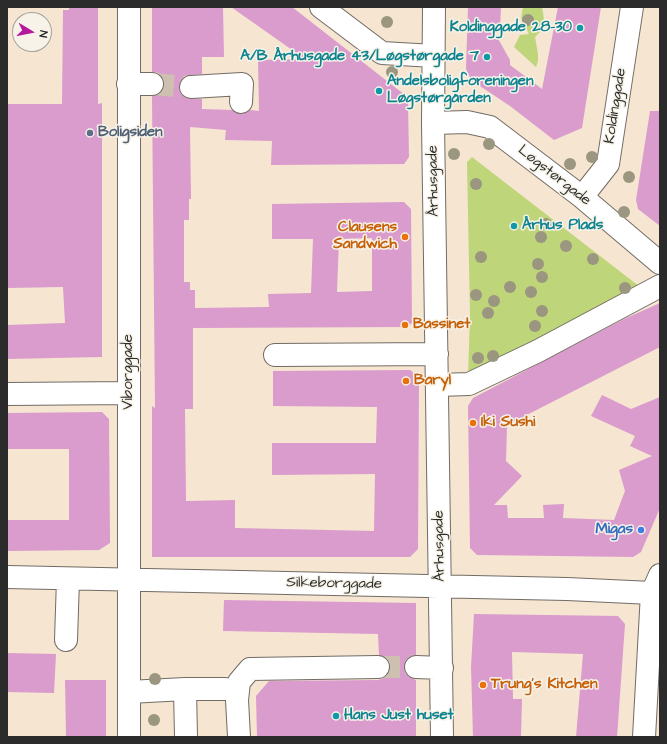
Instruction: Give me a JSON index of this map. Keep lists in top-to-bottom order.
{
  "streets": {
    "street": [
      "Koldinggade",
      "Løgstørgade",
      "Århusgade",
      "Viborggade",
      "Silkeborggade"
    ]
  },
  "crossings": [
    ["Koldinggade", "Løgstørgade"],
    ["Løgstørgade", "Århusgade"],
    ["Århusgade", "Silkeborggade"],
    ["Viborggade", "Silkeborggade"]
  ],
  "places": [
    "Koldinggade 28-30",
    "A/B Århusgade 43/Løgstørgade 7",
    "Andelsboligforeningen Løgstørgården",
    "Boligsiden",
    "Århus Plads",
    "Clausens Sandwich",
    "Bassinet",
    "Baryl",
    "Iki Sushi",
    "Migas",
    "Trung's Kitchen",
    "Hans Just huset"
  ],
  "north": "right"
}
